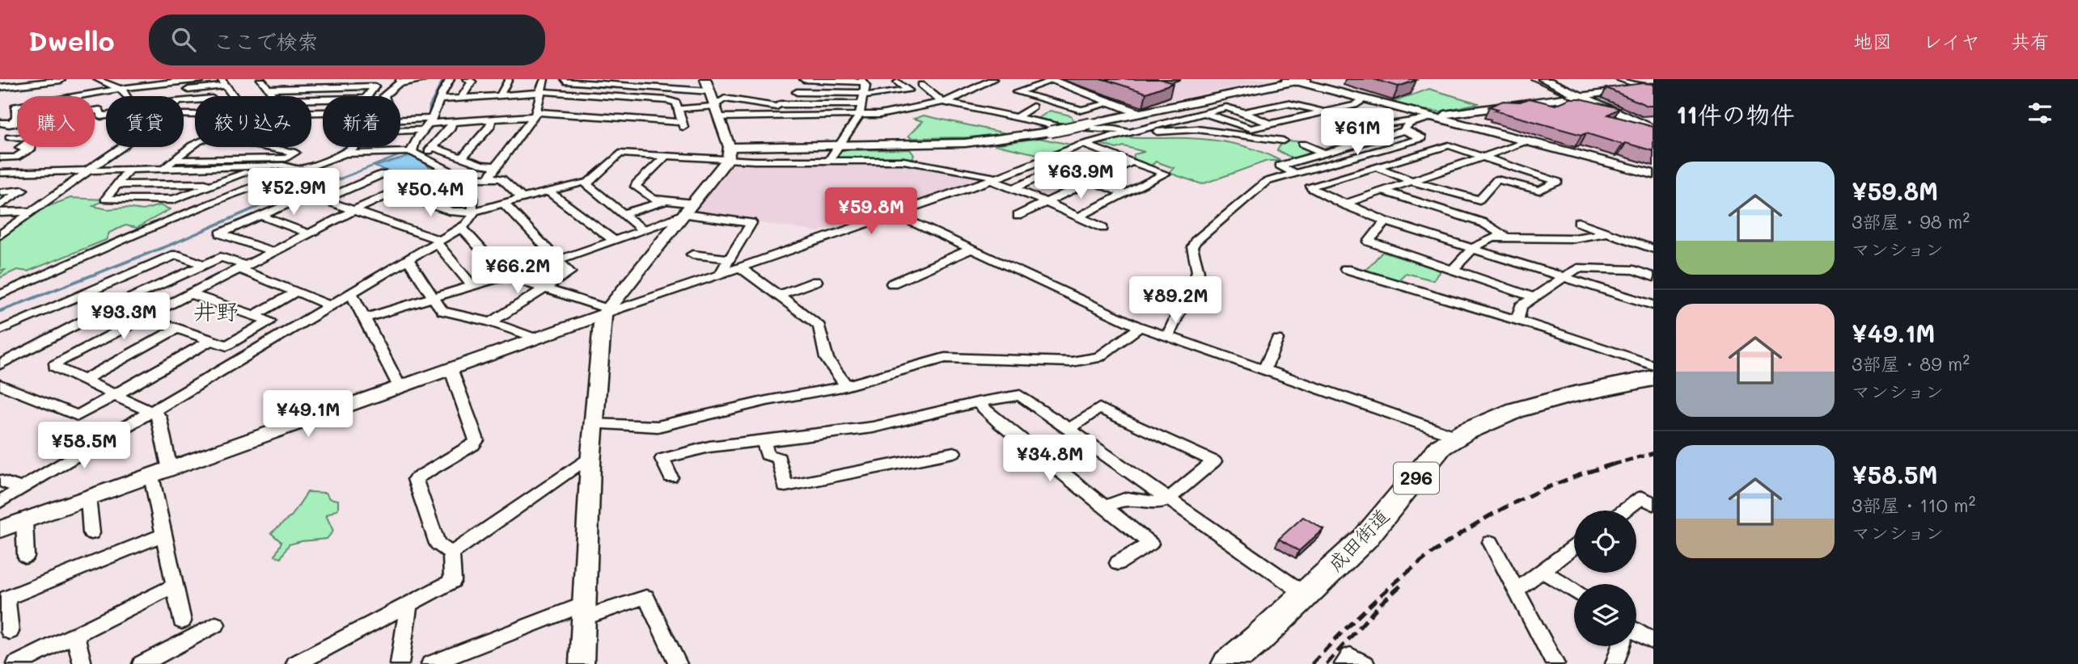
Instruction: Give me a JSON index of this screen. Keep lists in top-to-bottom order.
{
  "streets": {
    "highway": ["296", "成田街道"]
  },
  "districts": ["井野"],
  "page": {
    "header": "Dwello",
    "search": "ここで検索",
    "nav": ["地図", "レイヤ", "共有"],
    "heading": "11件の物件",
    "chip": [
      "購入",
      "賃貸",
      "絞り込み",
      "新着"
    ],
    "price": [
      "¥61M",
      "¥63.9M",
      "¥52.9M",
      "¥50.4M",
      "¥59.8M",
      "¥66.2M",
      "¥89.2M",
      "¥93.3M",
      "¥49.1M",
      "¥58.5M",
      "¥34.8M"
    ],
    "list": [
      {
        "name": "¥59.8M",
        "note": "3部屋 · 98 m² · マンション"
      },
      {
        "name": "¥49.1M",
        "note": "3部屋 · 89 m² · マンション"
      },
      {
        "name": "¥58.5M",
        "note": "3部屋 · 110 m² · マンション"
      }
    ]
  }
}
